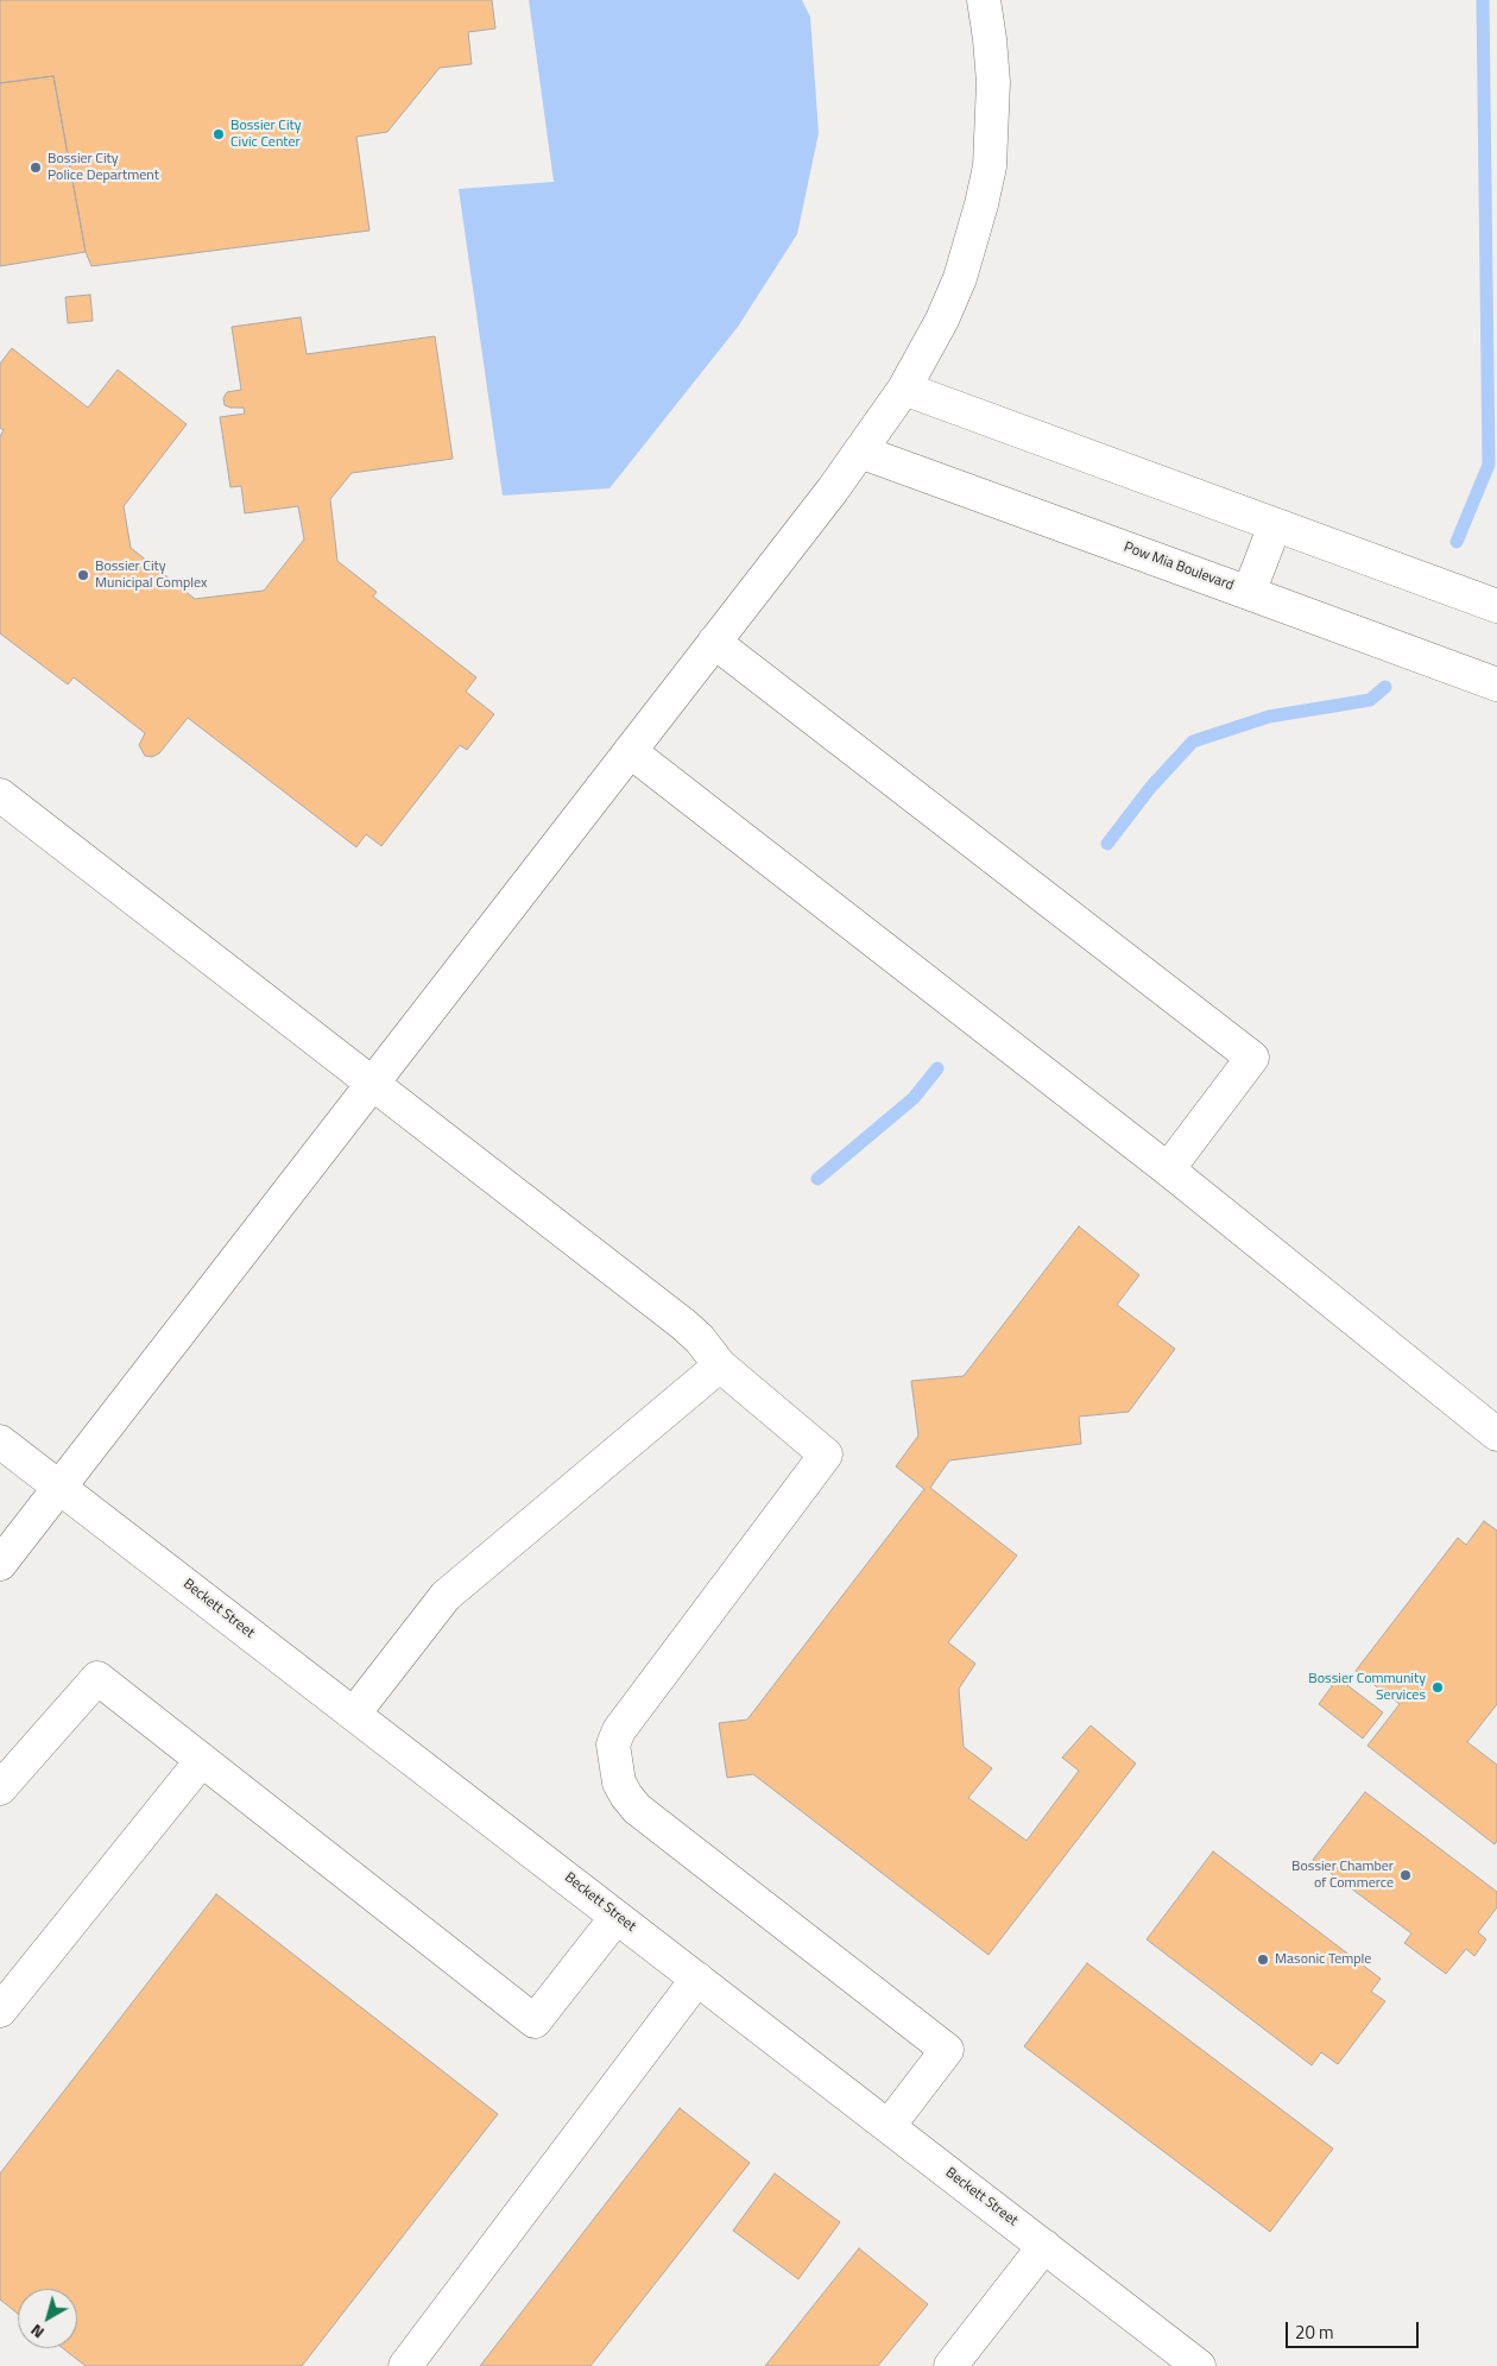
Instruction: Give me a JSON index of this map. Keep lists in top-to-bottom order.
{
  "streets": {
    "street": ["Pow Mia Boulevard", "Beckett Street"]
  },
  "places": [
    "Bossier City Civic Center",
    "Bossier City Police Department",
    "Bossier City Municipal Complex",
    "Bossier Community Services",
    "Bossier Chamber of Commerce",
    "Masonic Temple"
  ],
  "scale_bar": "20 m",
  "north": "bottom left"
}
